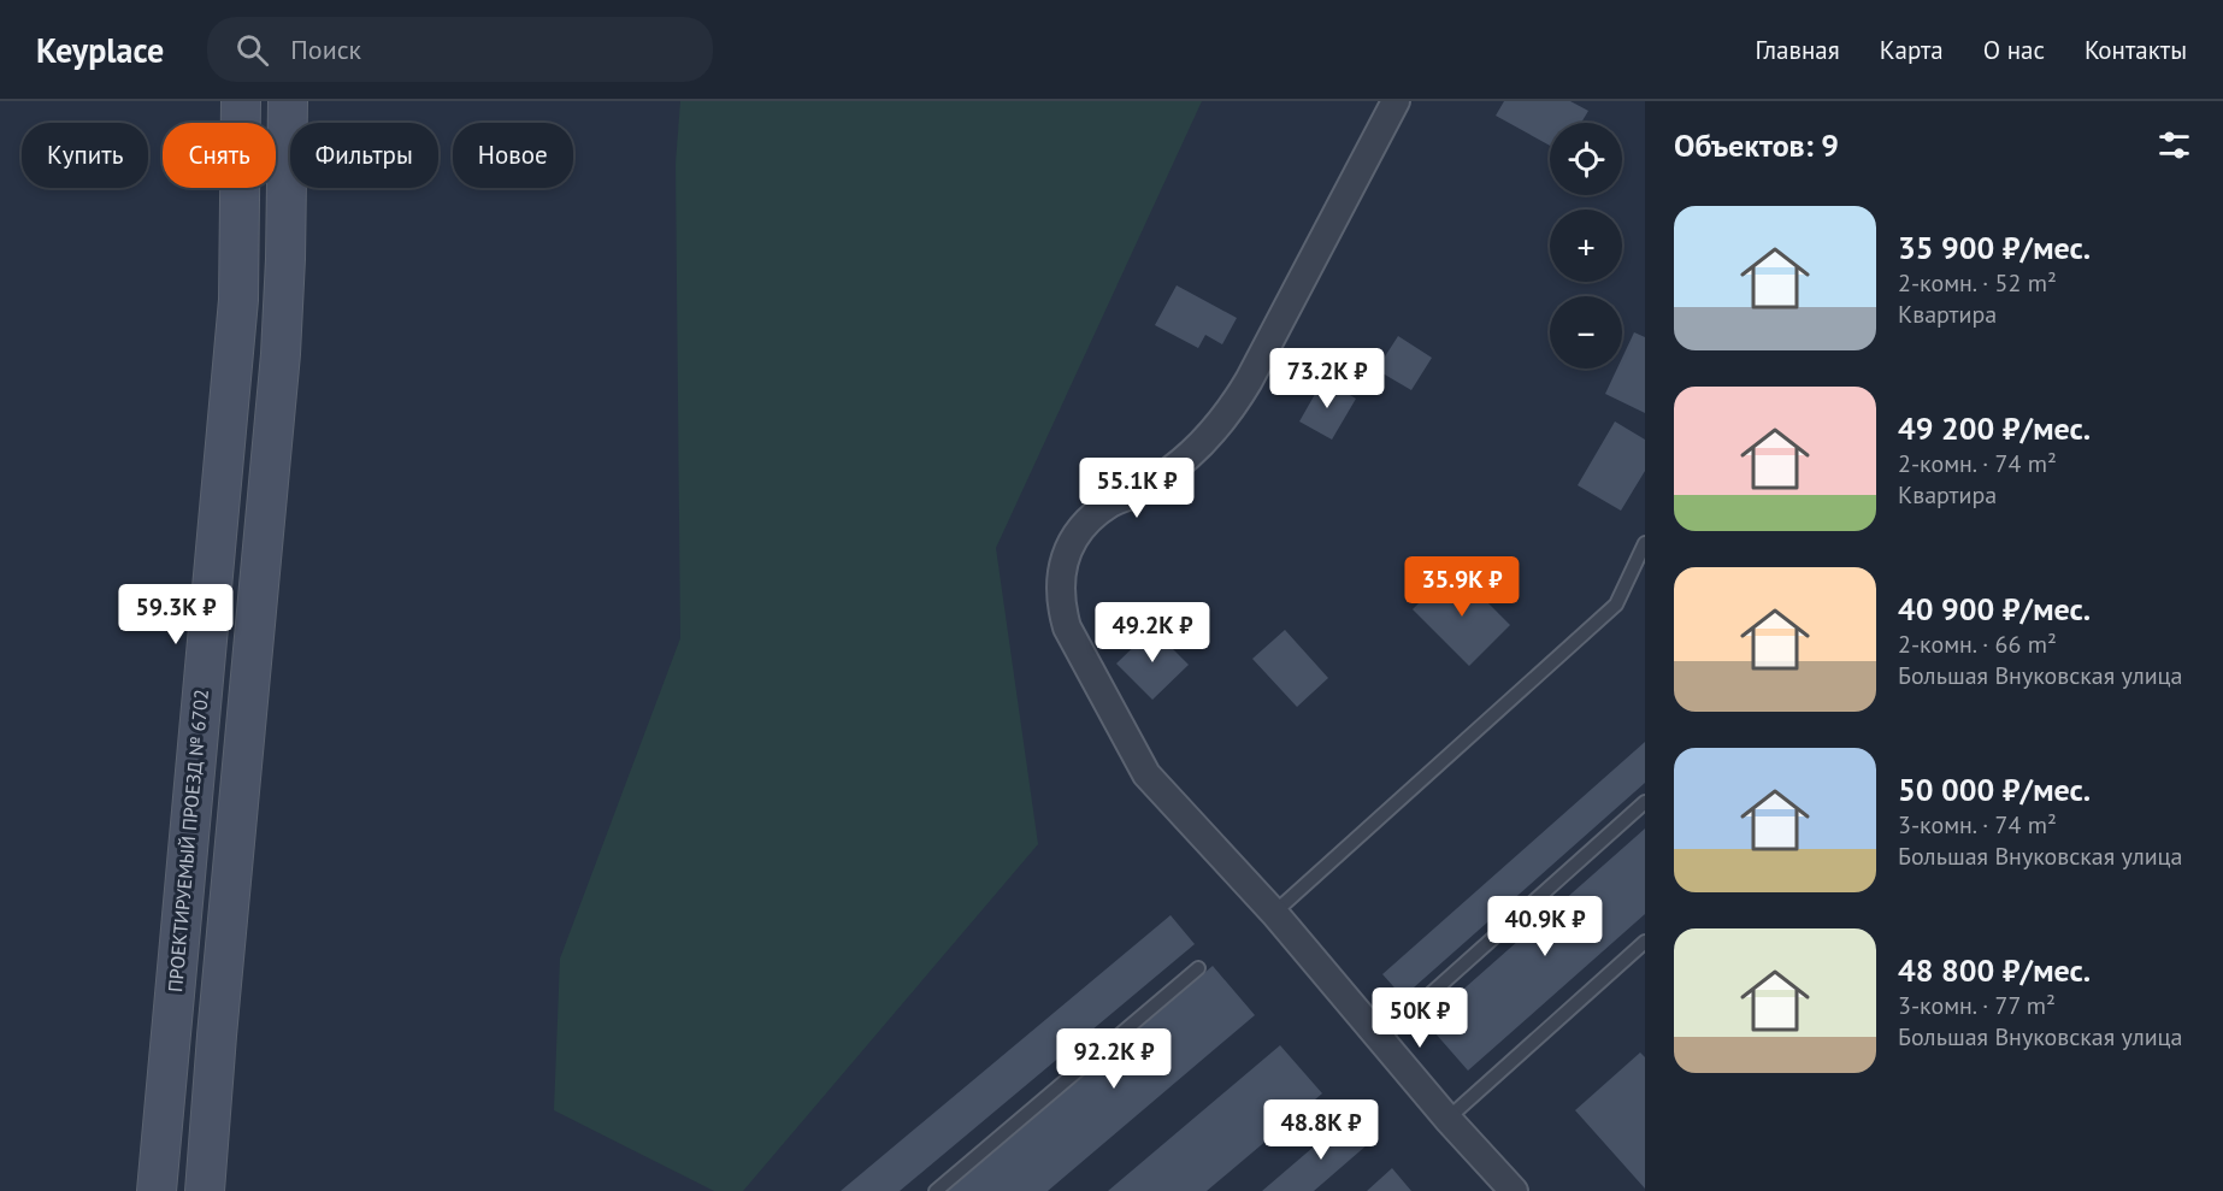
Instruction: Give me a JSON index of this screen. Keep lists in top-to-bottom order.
{
  "streets": {
    "main road": ["ПРОЕКТИРУЕМЫЙ ПРОЕЗД № 6702"]
  },
  "page": {
    "header": "Keyplace",
    "search": "Поиск",
    "nav": [
      "Главная",
      "Карта",
      "О нас",
      "Контакты"
    ],
    "heading": "Объектов: 9",
    "map_buttons": ["+", "−"],
    "chip": [
      "Купить",
      "Снять",
      "Фильтры",
      "Новое"
    ],
    "list": [
      {
        "name": "35 900 ₽/мес.",
        "note": "2-комн. · 52 m² · Квартира"
      },
      {
        "name": "49 200 ₽/мес.",
        "note": "2-комн. · 74 m² · Квартира"
      },
      {
        "name": "40 900 ₽/мес.",
        "note": "2-комн. · 66 m² · Большая Внуковская улица"
      },
      {
        "name": "50 000 ₽/мес.",
        "note": "3-комн. · 74 m² · Большая Внуковская улица"
      },
      {
        "name": "48 800 ₽/мес.",
        "note": "3-комн. · 77 m² · Большая Внуковская улица"
      }
    ],
    "price": [
      "73.2K ₽",
      "55.1K ₽",
      "35.9K ₽",
      "59.3K ₽",
      "49.2K ₽",
      "40.9K ₽",
      "50K ₽",
      "92.2K ₽",
      "48.8K ₽"
    ]
  }
}
